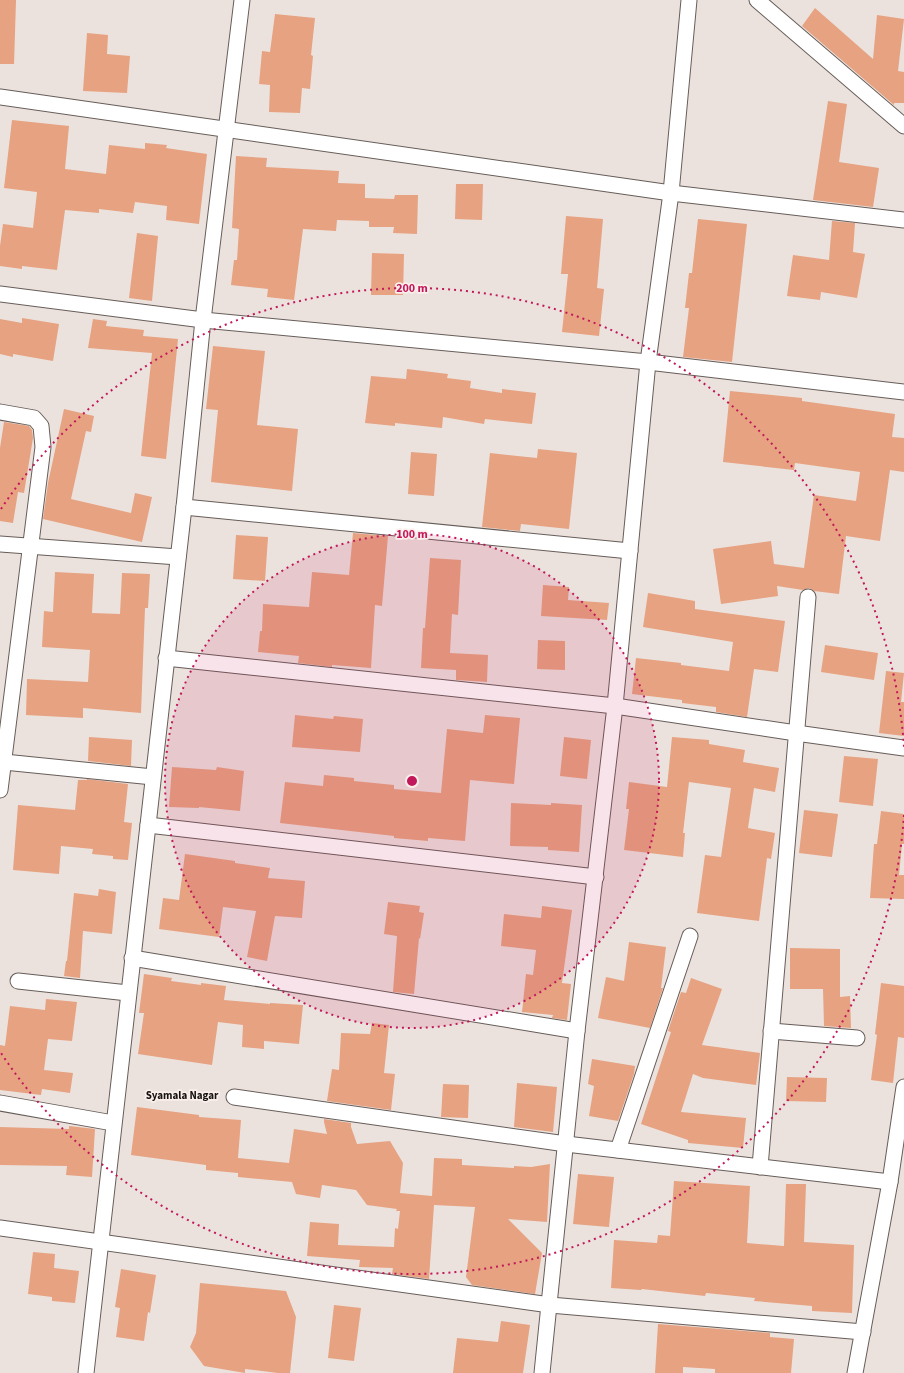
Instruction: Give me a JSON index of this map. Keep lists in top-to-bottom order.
{
  "districts": ["Syamala Nagar"],
  "rings": ["200 m", "100 m"]
}
